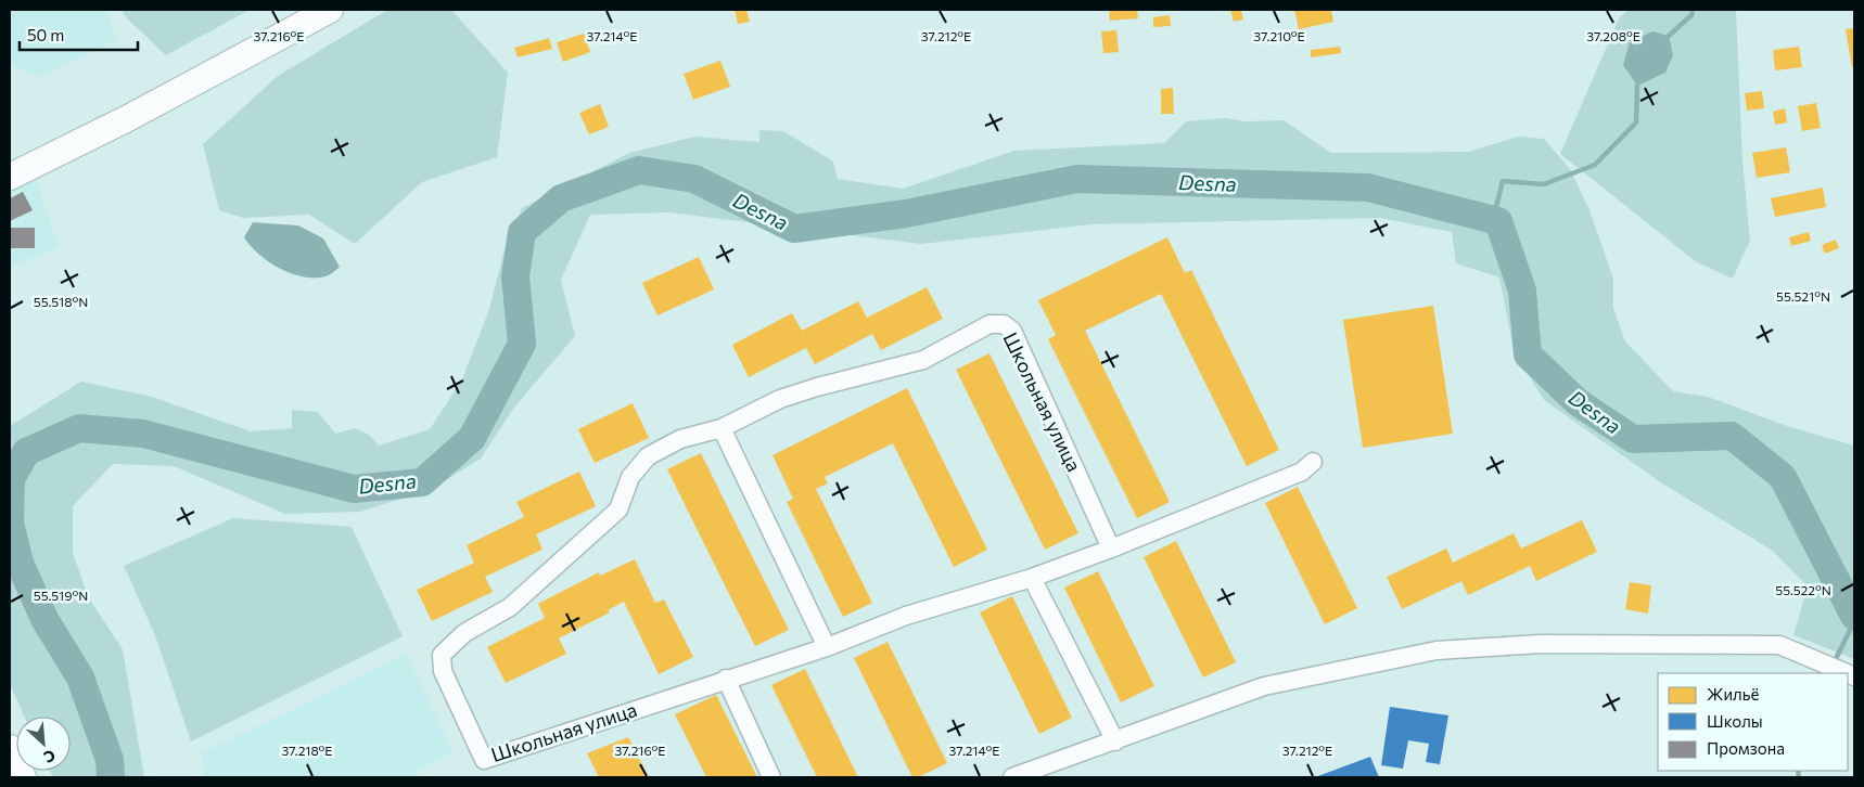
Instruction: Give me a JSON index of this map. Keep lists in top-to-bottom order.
{
  "streets": {
    "street": ["Школьная улица"]
  },
  "water": ["Desna"],
  "legend": ["Жильё", "Школы", "Промзона"],
  "scale_bar": "50 m",
  "north": "bottom right",
  "coordinates": [
    "37.216°E",
    "37.214°E",
    "37.212°E",
    "37.210°E",
    "37.208°E",
    "55.521°N",
    "55.518°N",
    "55.522°N",
    "55.519°N",
    "37.218°E"
  ]
}
